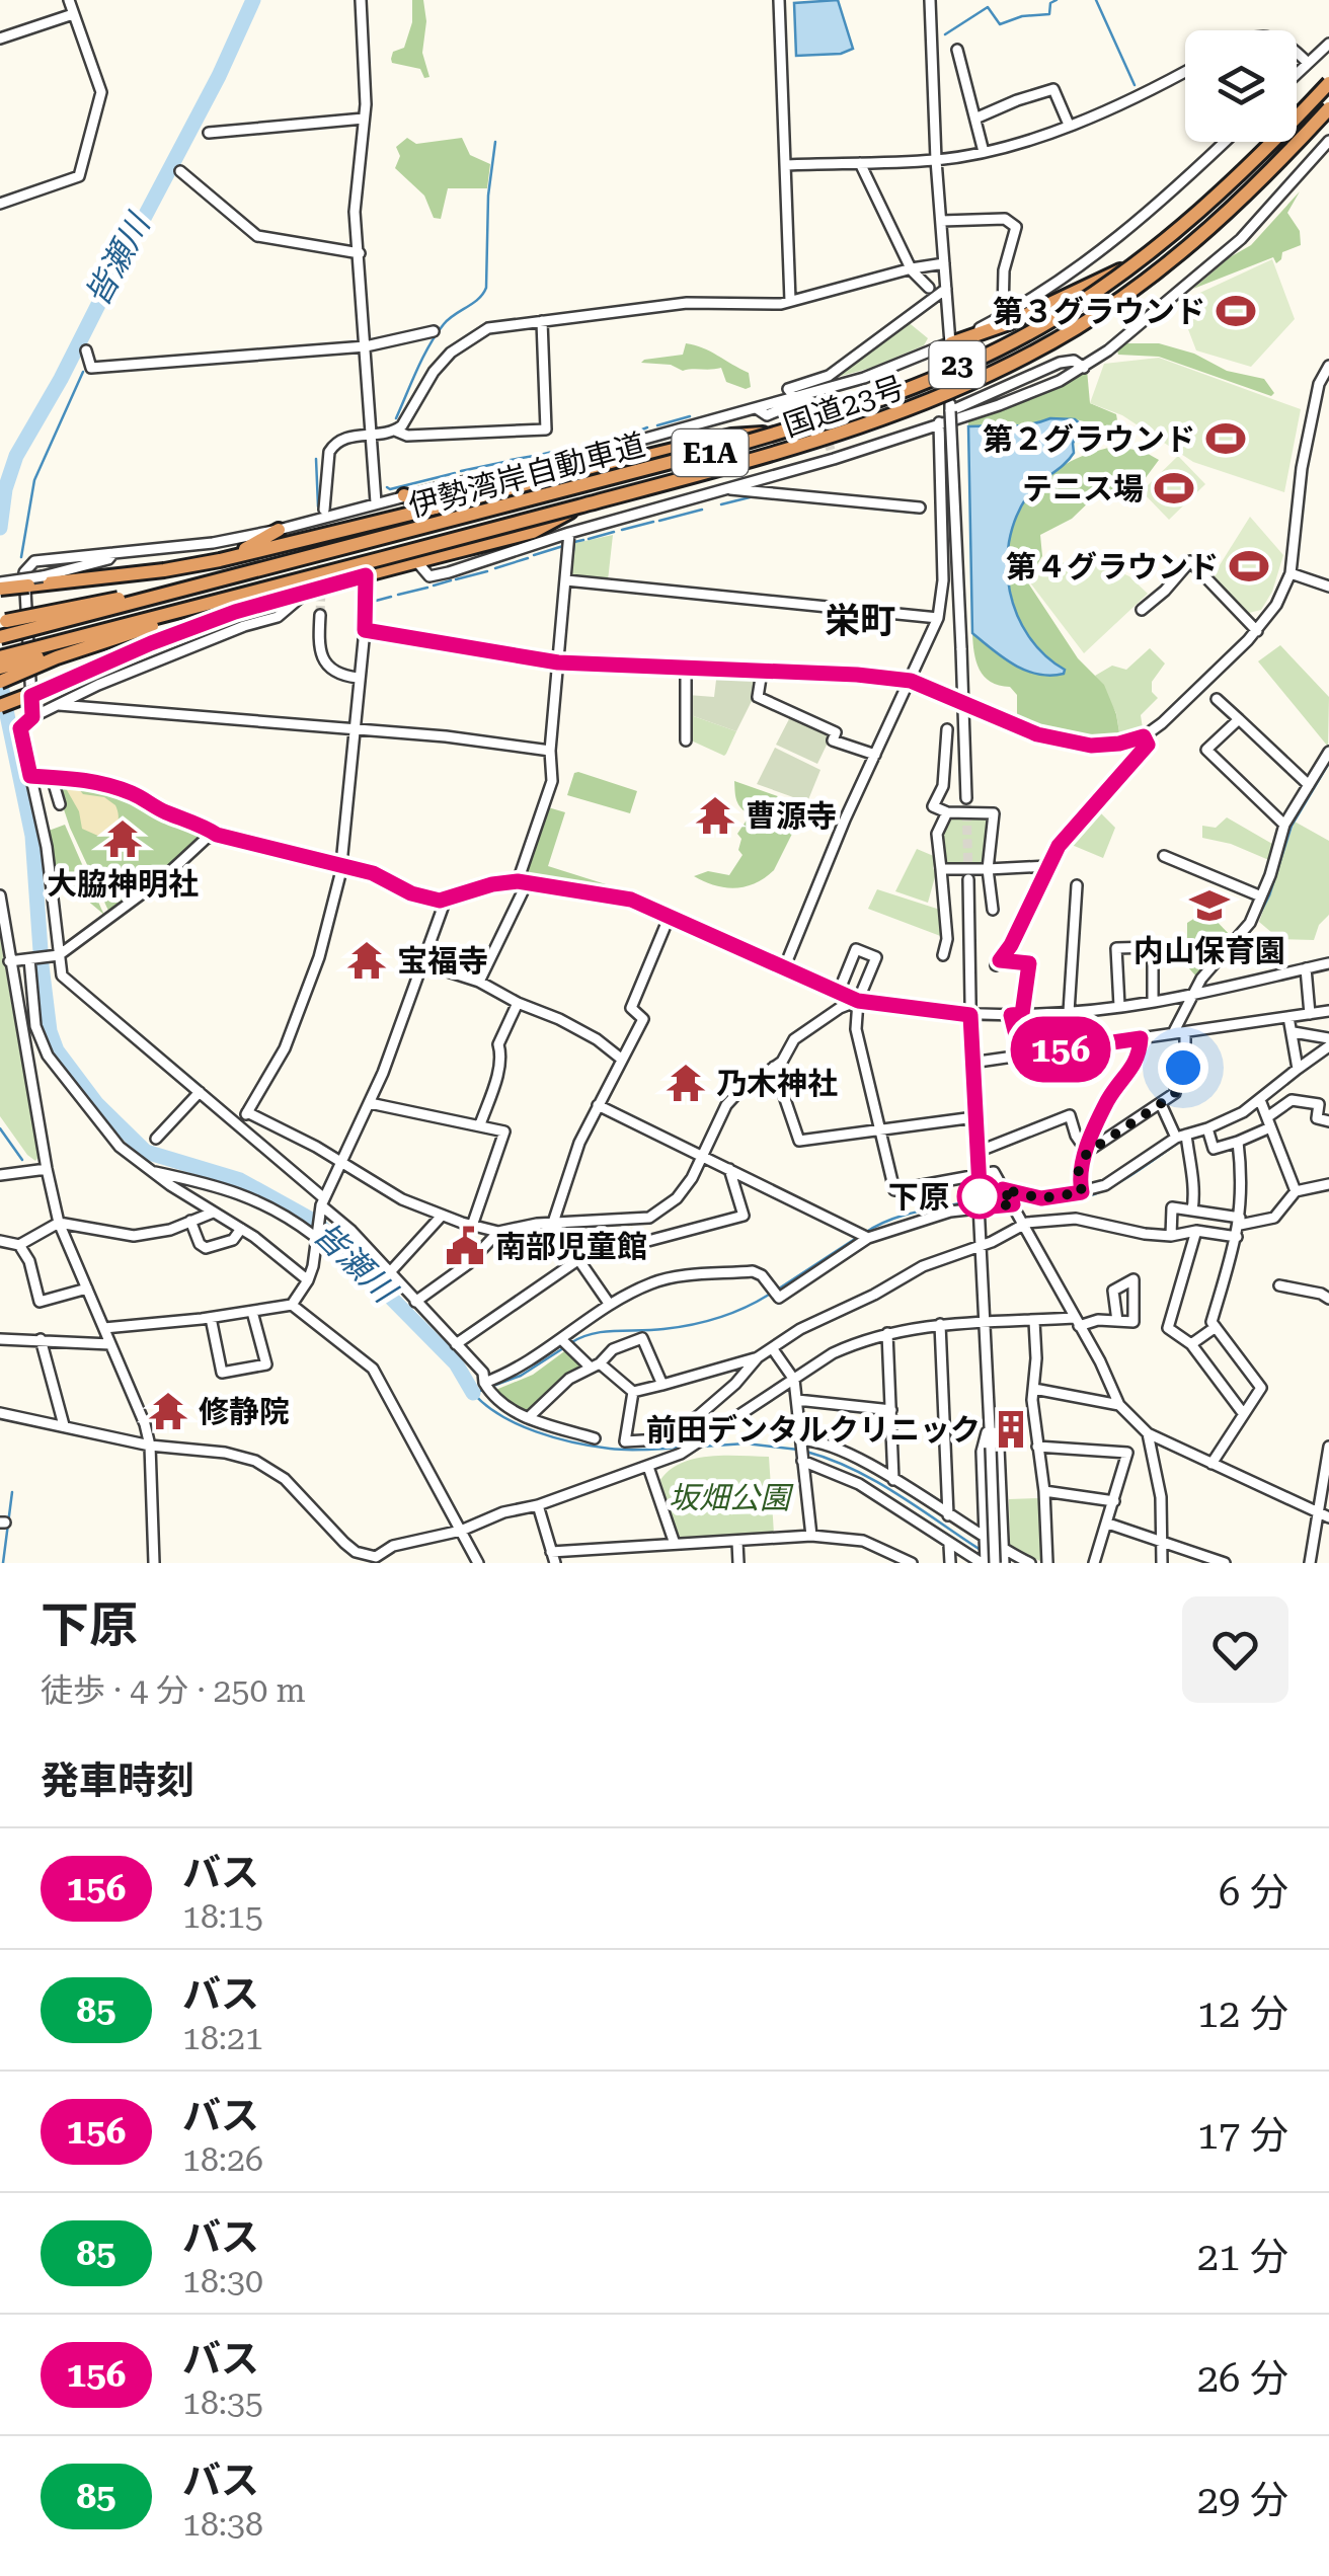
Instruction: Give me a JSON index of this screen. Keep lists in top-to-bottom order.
{
  "streets": {
    "highway": [
      "23",
      "国道23号",
      "E1A",
      "伊勢湾岸自動車道"
    ]
  },
  "crossings": [
    ["23", "国道23号"],
    ["国道23号", "伊勢湾岸自動車道"]
  ],
  "districts": ["栄町"],
  "water": ["皆瀬川"],
  "parks": ["坂畑公園"],
  "places": {
    "sports": [
      "第３グラウンド",
      "第２グラウンド",
      "テニス場",
      "第４グラウンド"
    ],
    "temple": [
      "曹源寺",
      "大脇神明社",
      "宝福寺",
      "乃木神社",
      "修静院"
    ],
    "school or university": ["内山保育園"],
    "other": ["下原"],
    "public building": ["南部児童館"],
    "building": ["前田デンタルクリニック"]
  },
  "lines": ["bus line 156"],
  "page": {
    "on_map": "156",
    "heading": [
      ["下原", "徒歩 · 4 分 · 250 m"],
      "発車時刻"
    ],
    "list": [
      {
        "mark": "156",
        "name": "バス",
        "note": "18:15",
        "value": "6 分"
      },
      {
        "mark": "85",
        "name": "バス",
        "note": "18:21",
        "value": "12 分"
      },
      {
        "mark": "156",
        "name": "バス",
        "note": "18:26",
        "value": "17 分"
      },
      {
        "mark": "85",
        "name": "バス",
        "note": "18:30",
        "value": "21 分"
      },
      {
        "mark": "156",
        "name": "バス",
        "note": "18:35",
        "value": "26 分"
      },
      {
        "mark": "85",
        "name": "バス",
        "note": "18:38",
        "value": "29 分"
      }
    ]
  }
}
